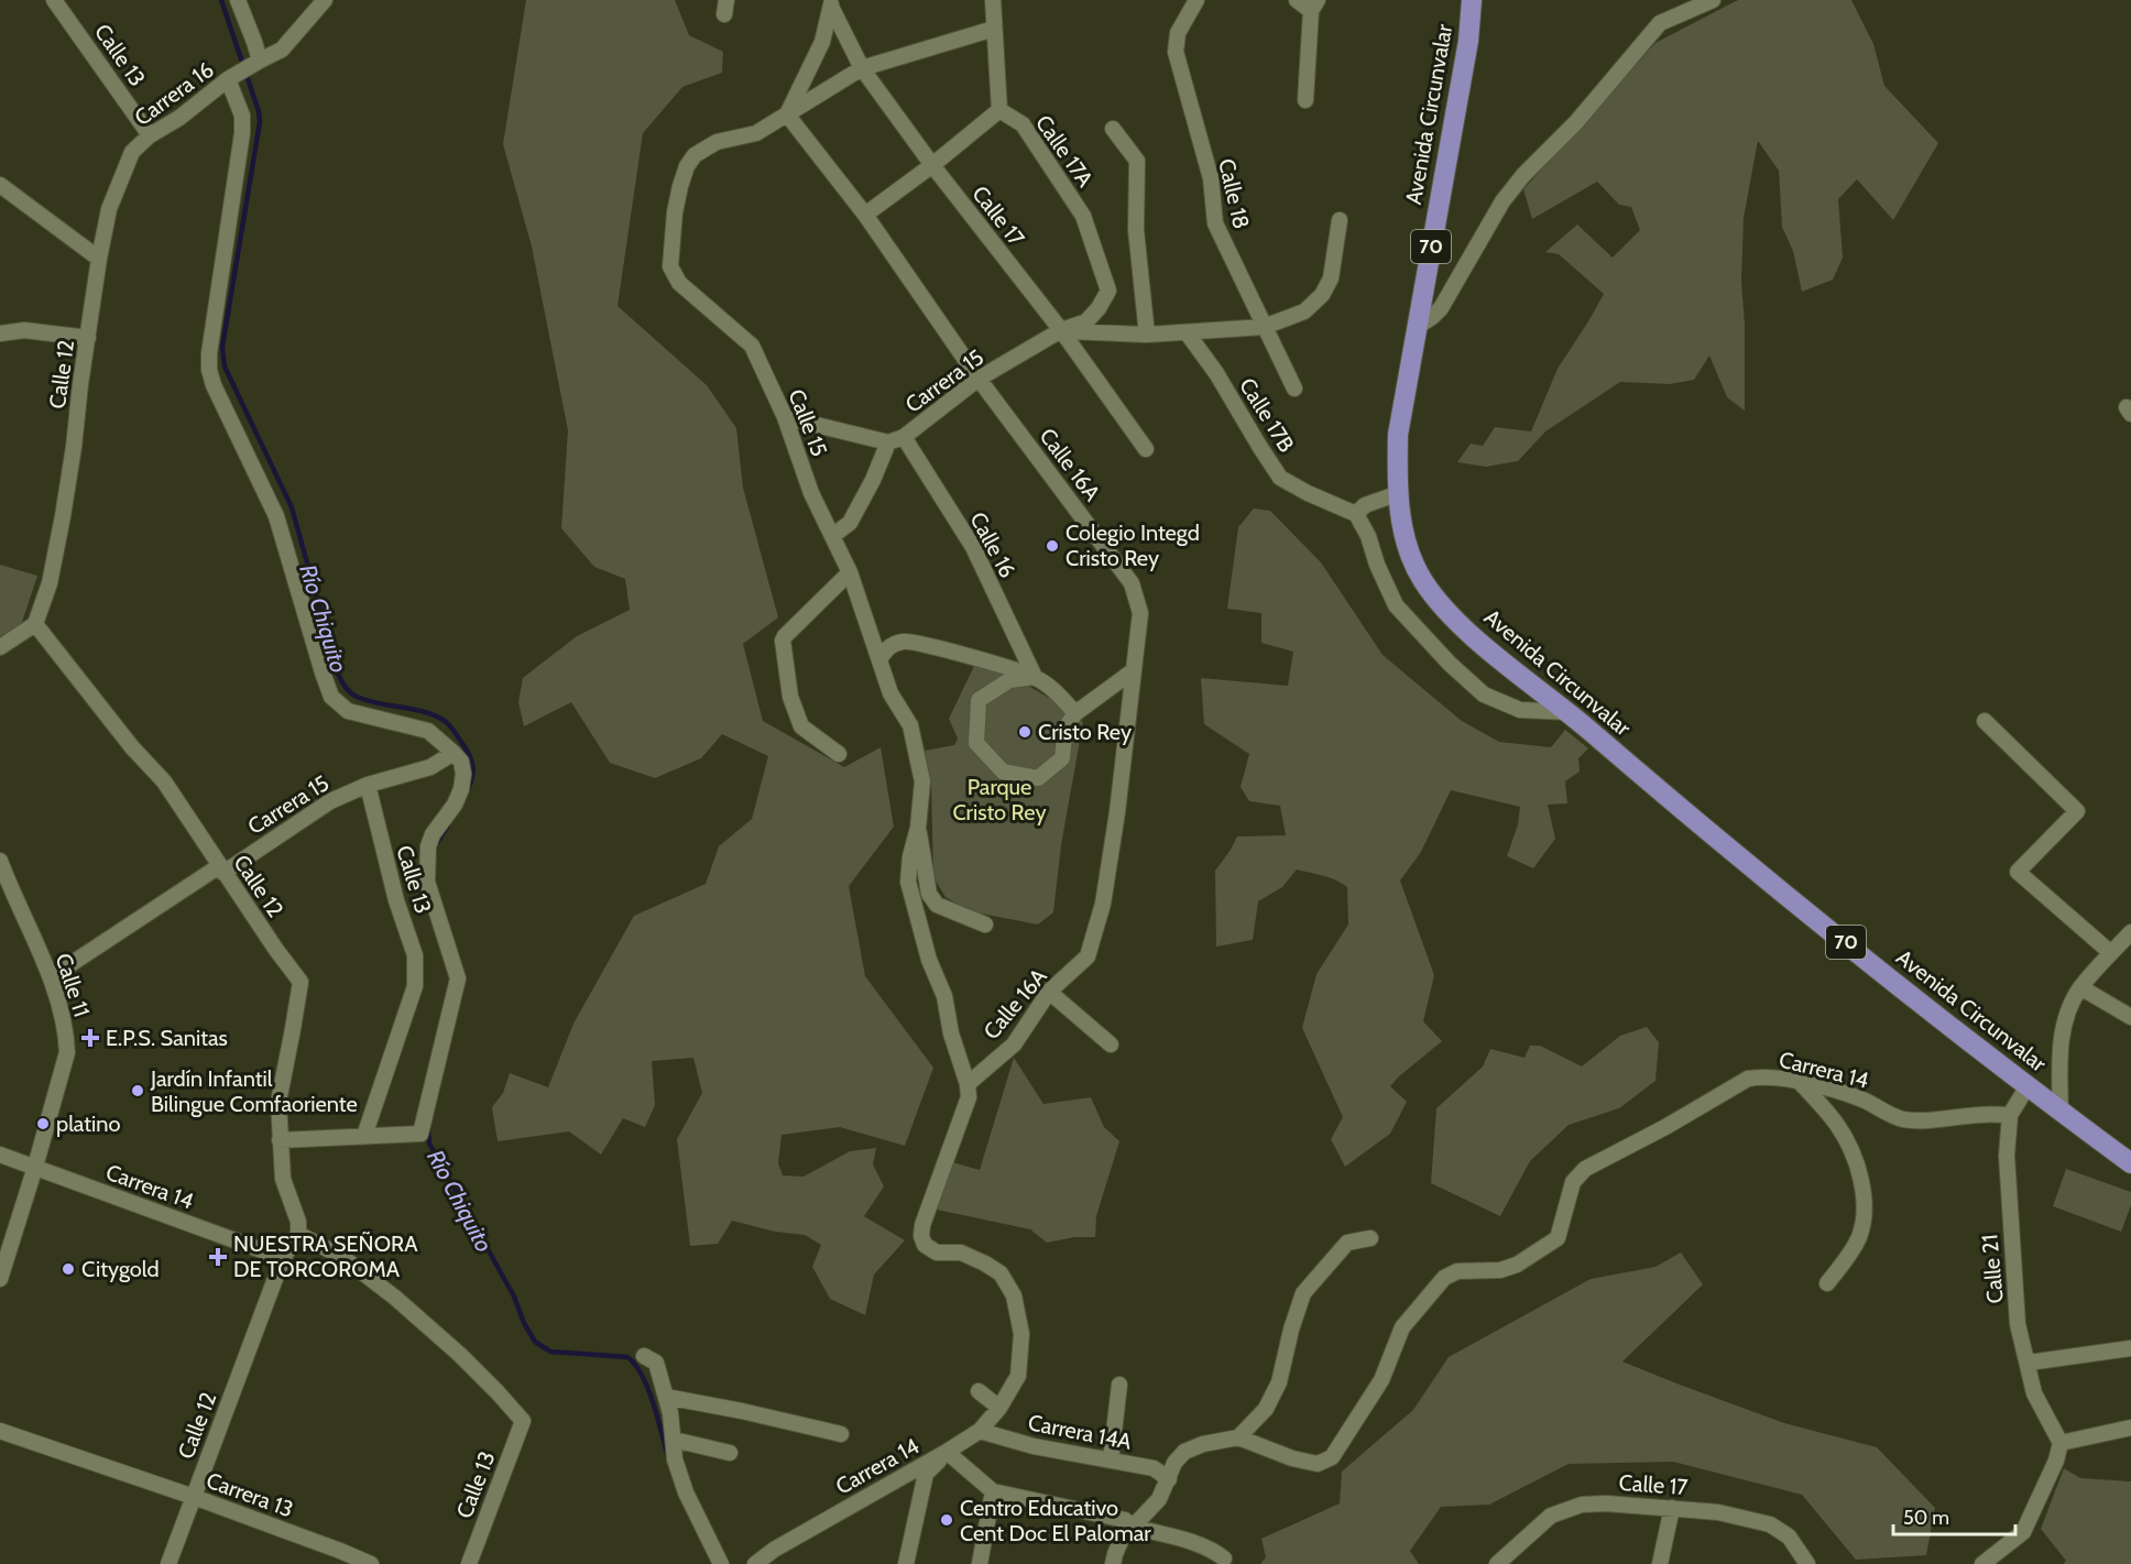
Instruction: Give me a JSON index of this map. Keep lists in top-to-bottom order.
{
  "streets": {
    "main road": ["Avenida Circunvalar", "70"],
    "street": [
      "Calle 13",
      "Carrera 16",
      "Calle 17A",
      "Calle 18",
      "Calle 17",
      "Calle 12",
      "Carrera 15",
      "Calle 17B",
      "Calle 15",
      "Calle 16A",
      "Calle 16",
      "Calle 11",
      "Carrera 14",
      "Calle 21",
      "Carrera 14A",
      "Carrera 13"
    ]
  },
  "crossings": [
    ["Calle 13", "Carrera 16"],
    ["Calle 13", "Calle 12"],
    ["Calle 13", "Carrera 15"],
    ["Carrera 16", "Calle 12"],
    ["Avenida Circunvalar", "Calle 21"],
    ["Calle 17A", "Carrera 15"],
    ["Calle 17", "Carrera 15"],
    ["Calle 17", "Calle 15"],
    ["Calle 12", "Carrera 15"],
    ["Calle 12", "Carrera 14"],
    ["Calle 12", "Carrera 13"],
    ["Carrera 15", "Calle 15"],
    ["Carrera 15", "Calle 16A"],
    ["Carrera 15", "Calle 16"],
    ["Carrera 15", "Calle 11"],
    ["Calle 15", "Calle 16A"],
    ["Calle 11", "Carrera 14"],
    ["Carrera 14", "Calle 21"]
  ],
  "water": ["Río Chiquito"],
  "parks": ["Parque Cristo Rey"],
  "places": {
    "other": [
      "Colegio Integd Cristo Rey",
      "Cristo Rey",
      "Jardín Infantil Bilingue Comfaoriente",
      "platino",
      "Citygold",
      "Centro Educativo Cent Doc El Palomar"
    ],
    "health": ["E.P.S. Sanitas", "NUESTRA SEÑORA DE TORCOROMA"]
  },
  "scale_bar": "50 m"
}
